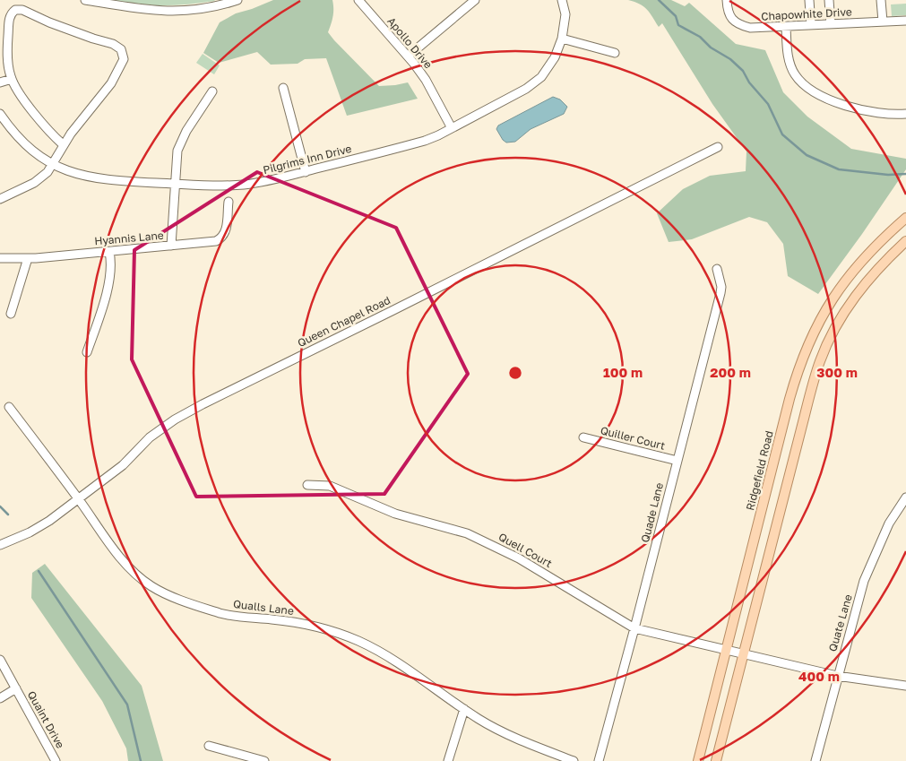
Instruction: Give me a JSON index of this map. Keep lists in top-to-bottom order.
{
  "streets": {
    "main road": ["Ridgefield Road"],
    "street": [
      "Chapowhite Drive",
      "Apollo Drive",
      "Pilgrims Inn Drive",
      "Hyannis Lane",
      "Queen Chapel Road",
      "Quiller Court",
      "Quade Lane",
      "Quell Court",
      "Qualls Lane",
      "Quate Lane",
      "Quaint Drive"
    ]
  },
  "crossings": [
    ["Apollo Drive", "Pilgrims Inn Drive"],
    ["Queen Chapel Road", "Qualls Lane"],
    ["Quiller Court", "Quade Lane"],
    ["Ridgefield Road", "Quell Court"],
    ["Quade Lane", "Quell Court"],
    ["Quell Court", "Quate Lane"]
  ],
  "rings": [
    "100 m",
    "200 m",
    "300 m",
    "400 m"
  ]
}
